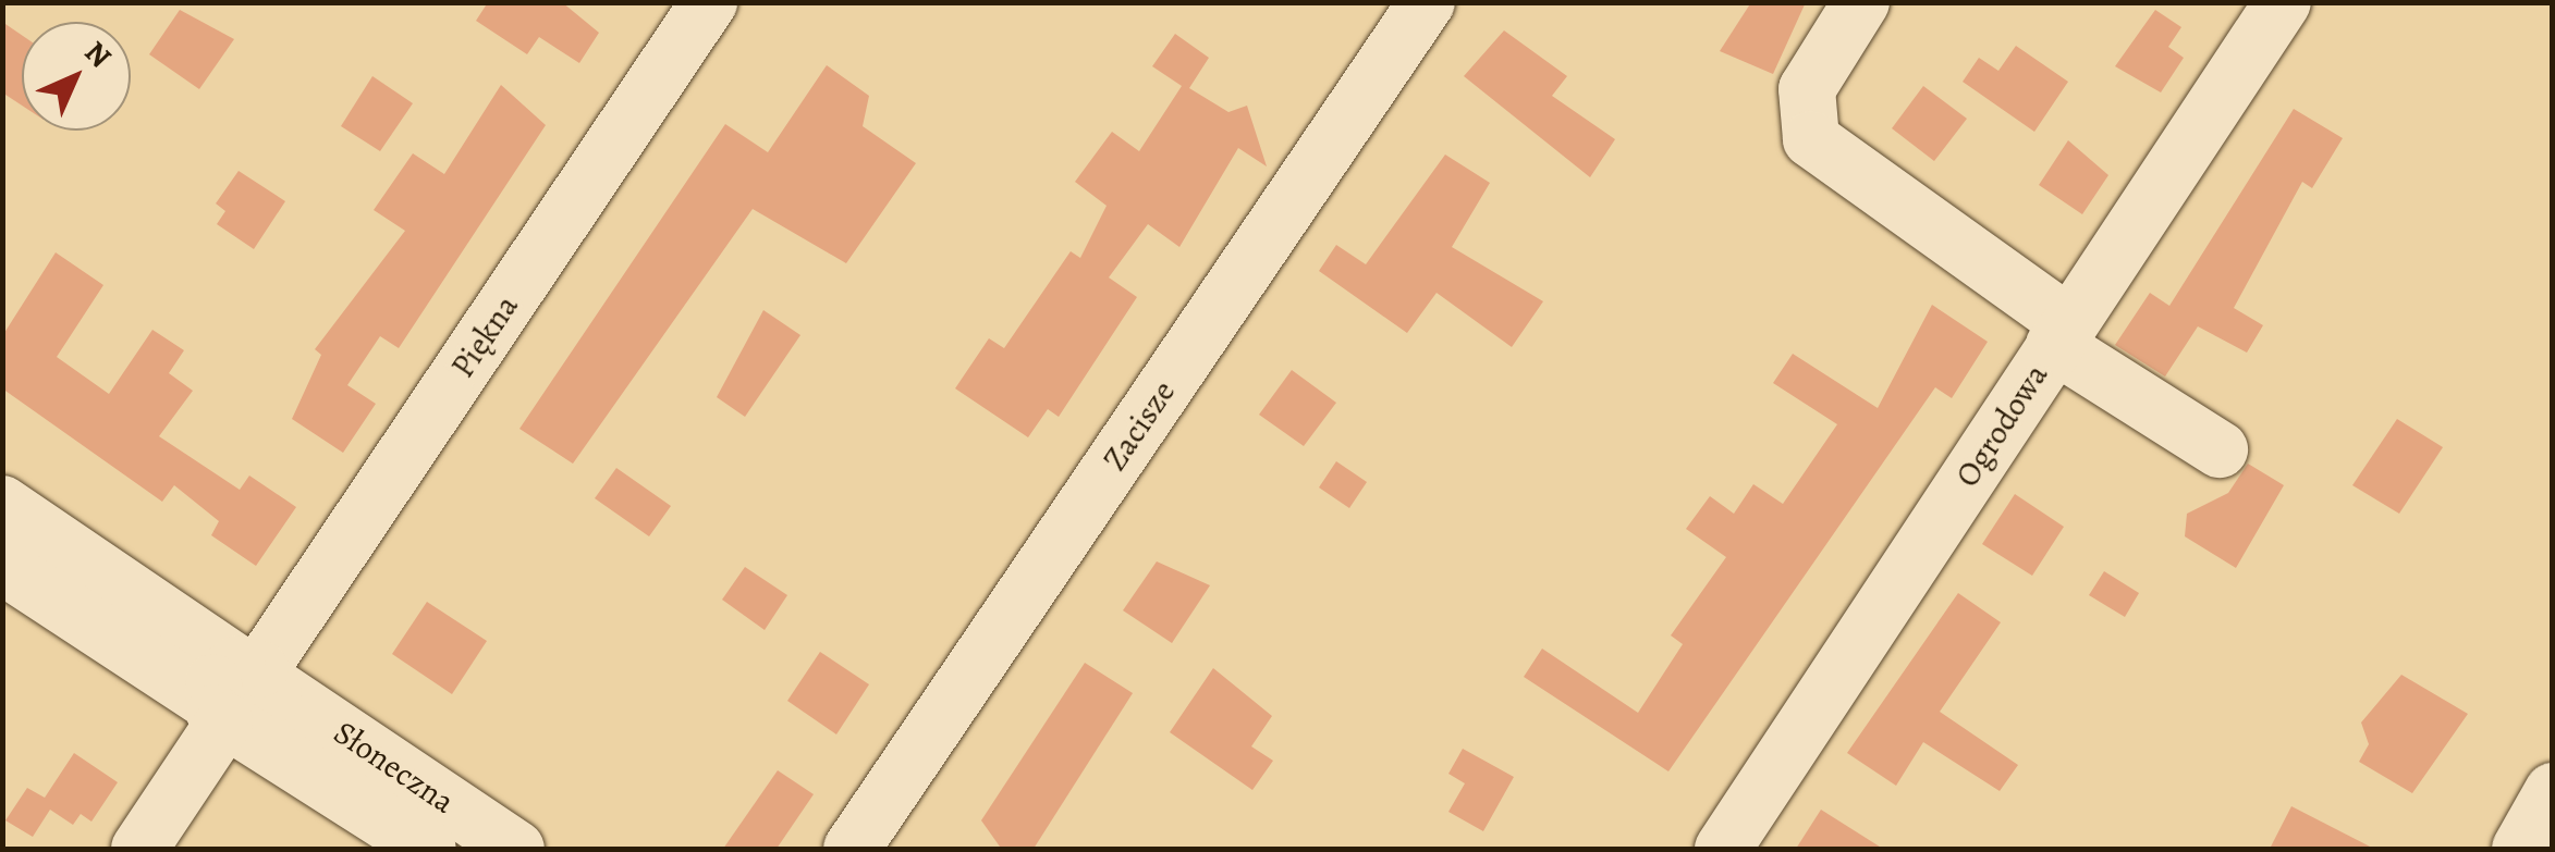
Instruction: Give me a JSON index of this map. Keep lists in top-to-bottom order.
{
  "streets": {
    "street": [
      "Piękna",
      "Zacisze",
      "Ogrodowa",
      "Słoneczna"
    ]
  },
  "crossings": [
    ["Piękna", "Słoneczna"]
  ],
  "north": "top right"
}
